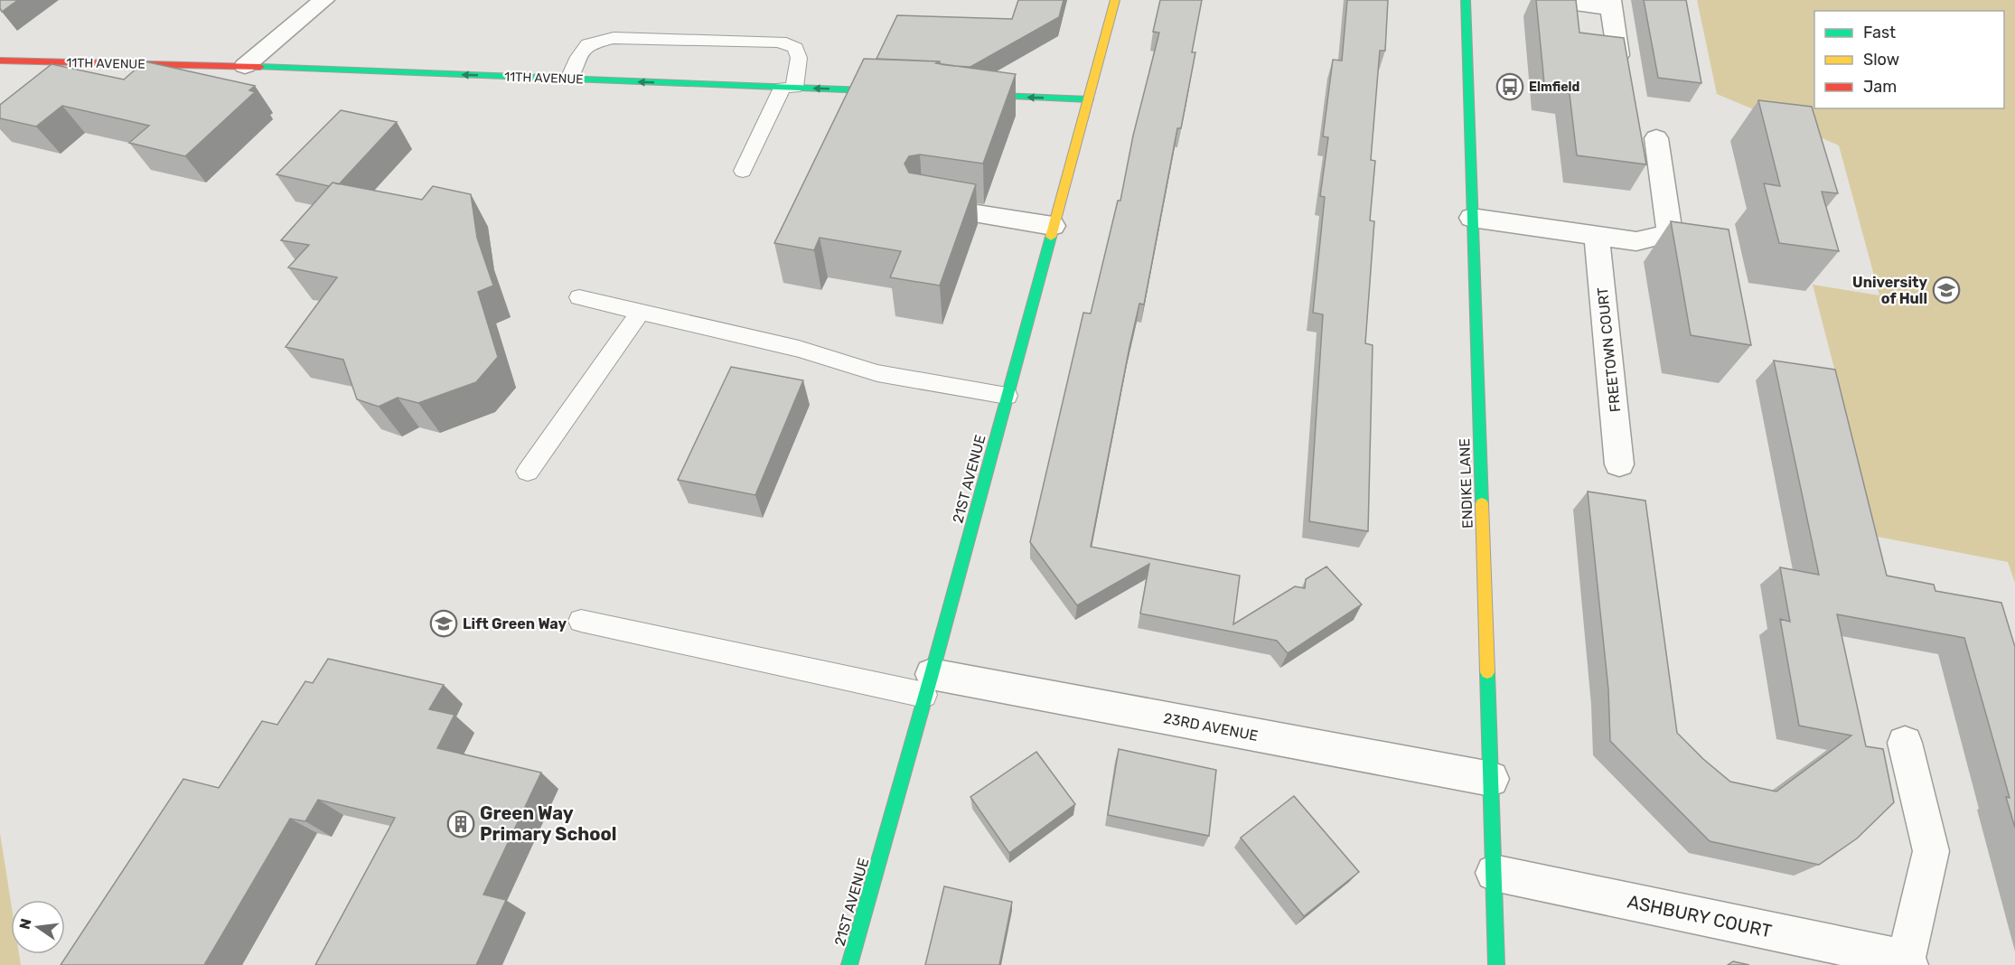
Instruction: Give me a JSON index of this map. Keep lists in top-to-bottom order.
{
  "streets": {
    "street": [
      "11TH AVENUE",
      "FREETOWN COURT",
      "21ST AVENUE",
      "ENDIKE LANE",
      "23RD AVENUE",
      "ASHBURY COURT"
    ]
  },
  "crossings": [
    ["21ST AVENUE", "23RD AVENUE"],
    ["ENDIKE LANE", "23RD AVENUE"],
    ["ENDIKE LANE", "ASHBURY COURT"]
  ],
  "one_way": ["11TH AVENUE"],
  "places": {
    "bus stop": ["Elmfield"],
    "school or university": ["University of Hull", "Lift Green Way"],
    "building": ["Green Way Primary School"]
  },
  "legend": ["Fast", "Slow", "Jam"],
  "north": "left"
}
